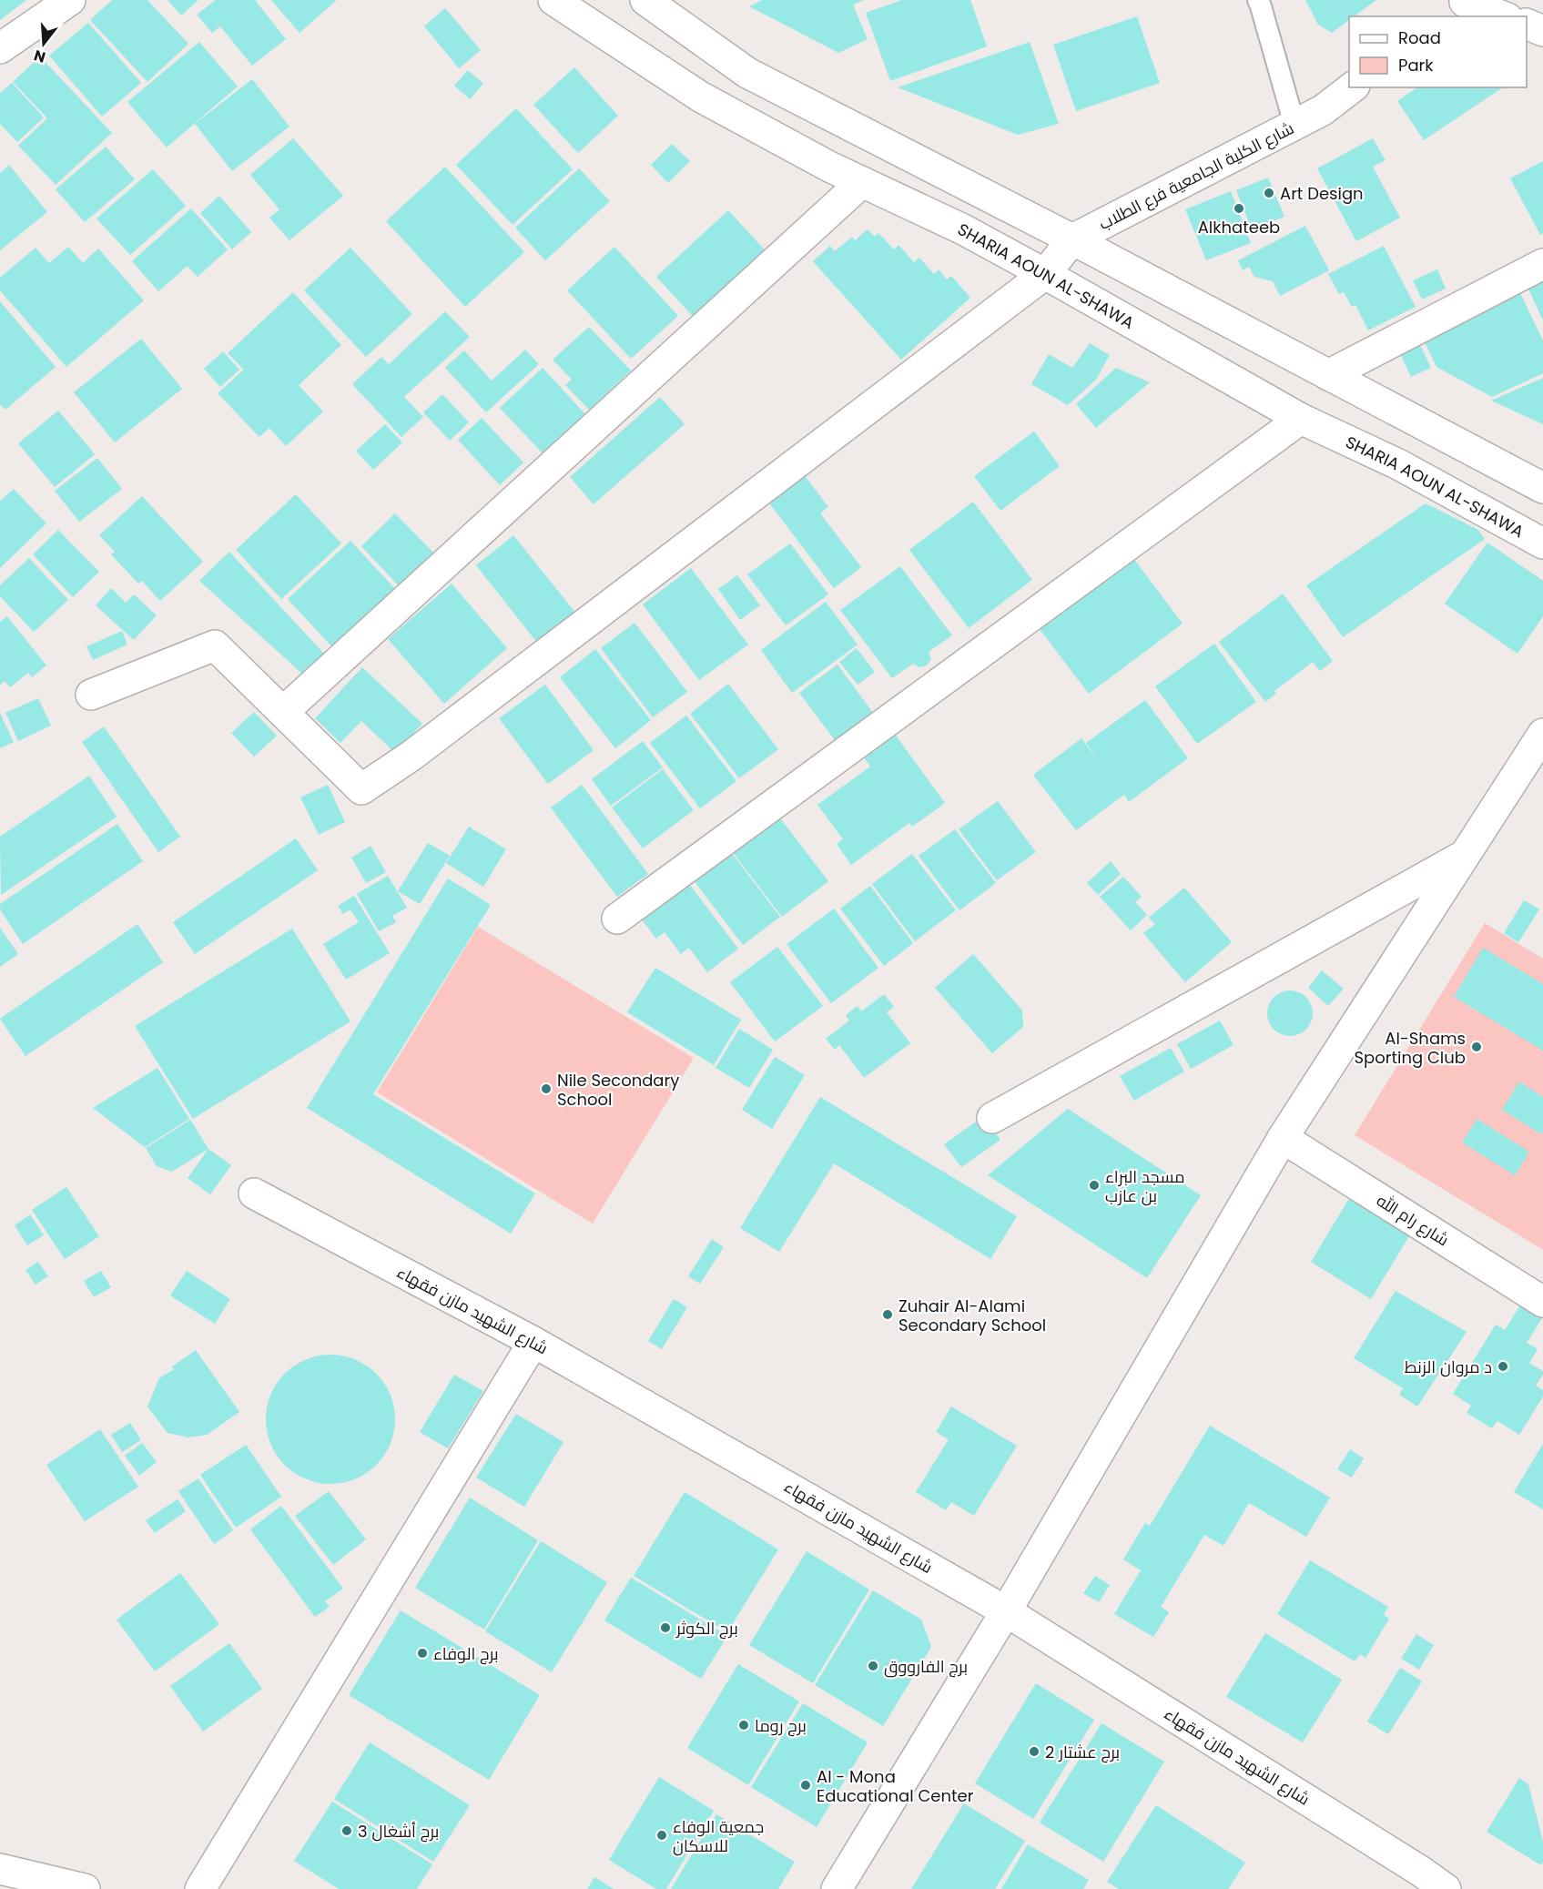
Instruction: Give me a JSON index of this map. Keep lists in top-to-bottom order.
{
  "streets": {
    "street": [
      "شارع الكلية الجامعية فرع الطلاب",
      "SHARIA AOUN AL-SHAWA",
      "شارع رام الله",
      "شارع الشهيد مازن فقهاء"
    ]
  },
  "crossings": [
    ["شارع الكلية الجامعية فرع الطلاب", "SHARIA AOUN AL-SHAWA"]
  ],
  "places": [
    "Art Design",
    "Alkhateeb",
    "Al-Shams Sporting Club",
    "Nile Secondary School",
    "مسجد البراء بن عازب",
    "Zuhair Al-Alami Secondary School",
    "د مروان الزنط",
    "برج الكوثر",
    "برج الوفاء",
    "برج الفارووق",
    "برج روما",
    "برج عشتار 2",
    "Al - Mona Educational Center",
    "برج أشغال 3",
    "جمعية الوفاء للاسكان"
  ],
  "legend": ["Road", "Park"],
  "north": "bottom"
}
